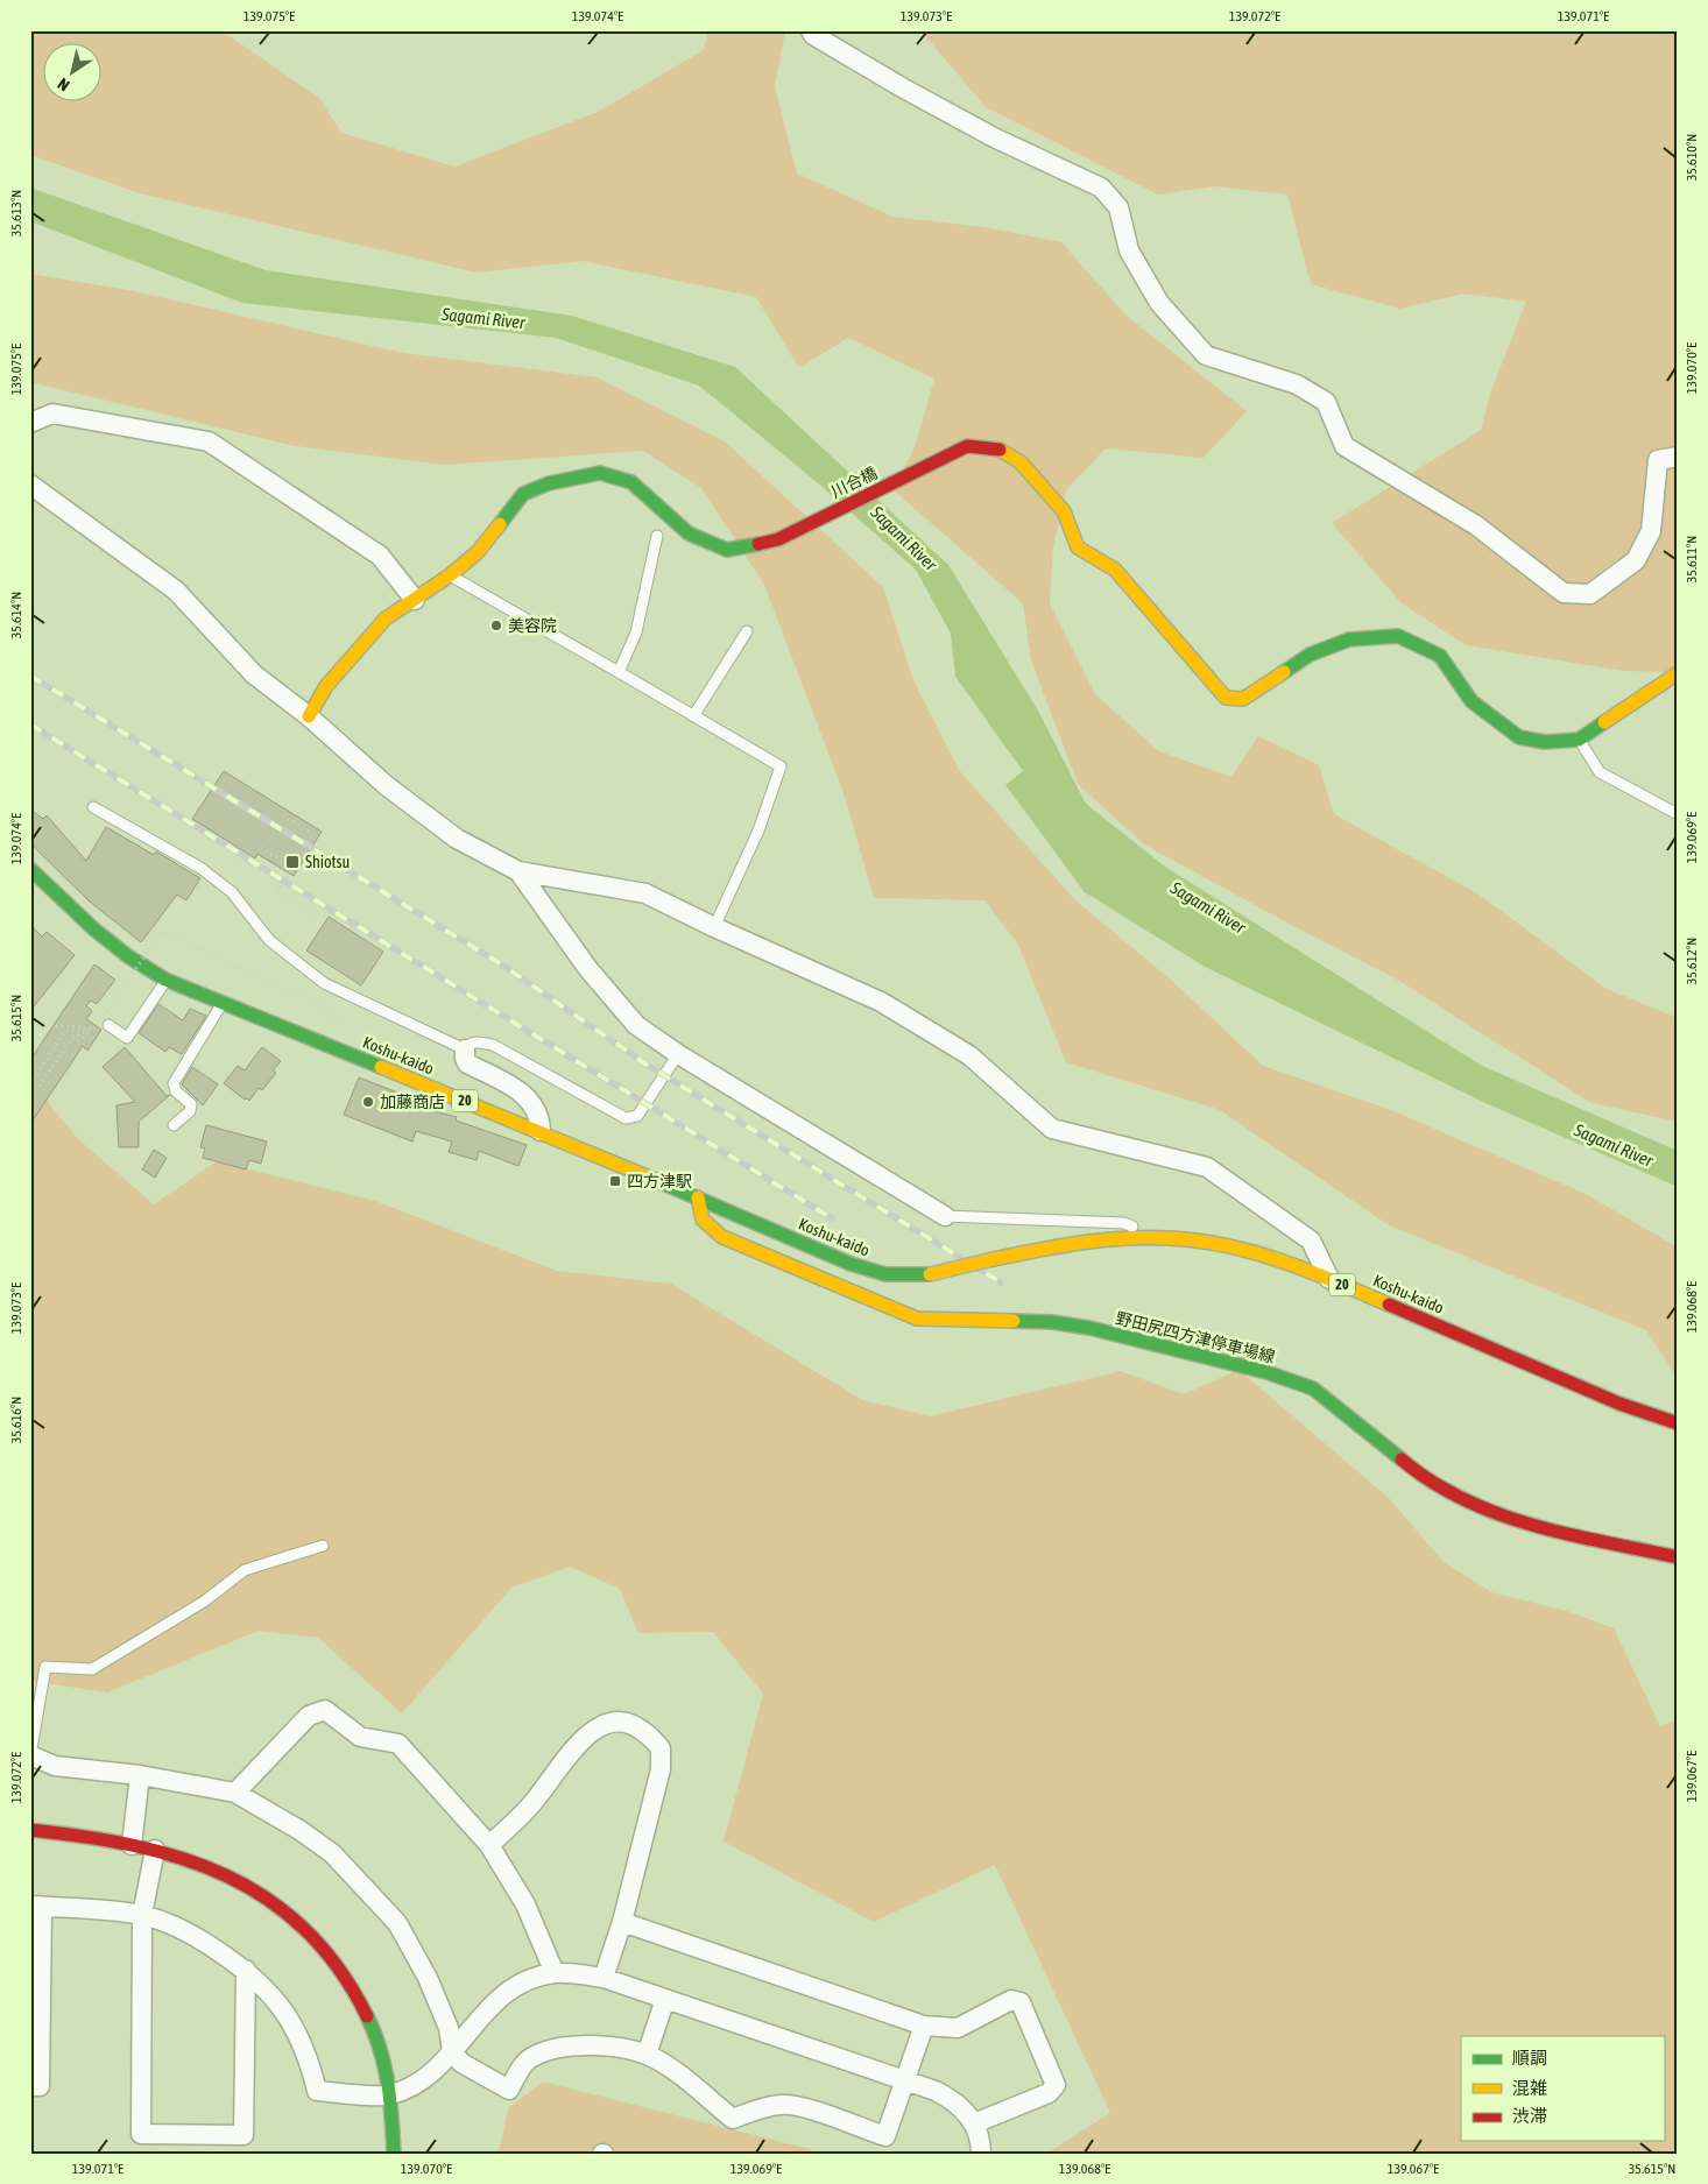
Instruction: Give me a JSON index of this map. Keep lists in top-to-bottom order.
{
  "streets": {
    "main road": [
      "川合橋",
      "Koshu-kaido",
      "20",
      "野田尻四方津停車場線"
    ]
  },
  "crossings": [
    ["Koshu-kaido", "野田尻四方津停車場線"]
  ],
  "water": ["Sagami River"],
  "places": {
    "other": ["美容院", "加藤商店"],
    "transit": ["Shiotsu", "四方津駅"]
  },
  "legend": ["順調", "混雑", "渋滞"],
  "north": "bottom left",
  "coordinates": [
    "139.075°E",
    "139.074°E",
    "139.073°E",
    "139.072°E",
    "139.071°E",
    "35.610°N",
    "35.613°N",
    "139.070°E",
    "35.611°N",
    "35.614°N",
    "139.069°E",
    "35.612°N",
    "35.615°N",
    "139.068°E",
    "35.616°N",
    "139.067°E"
  ]
}
